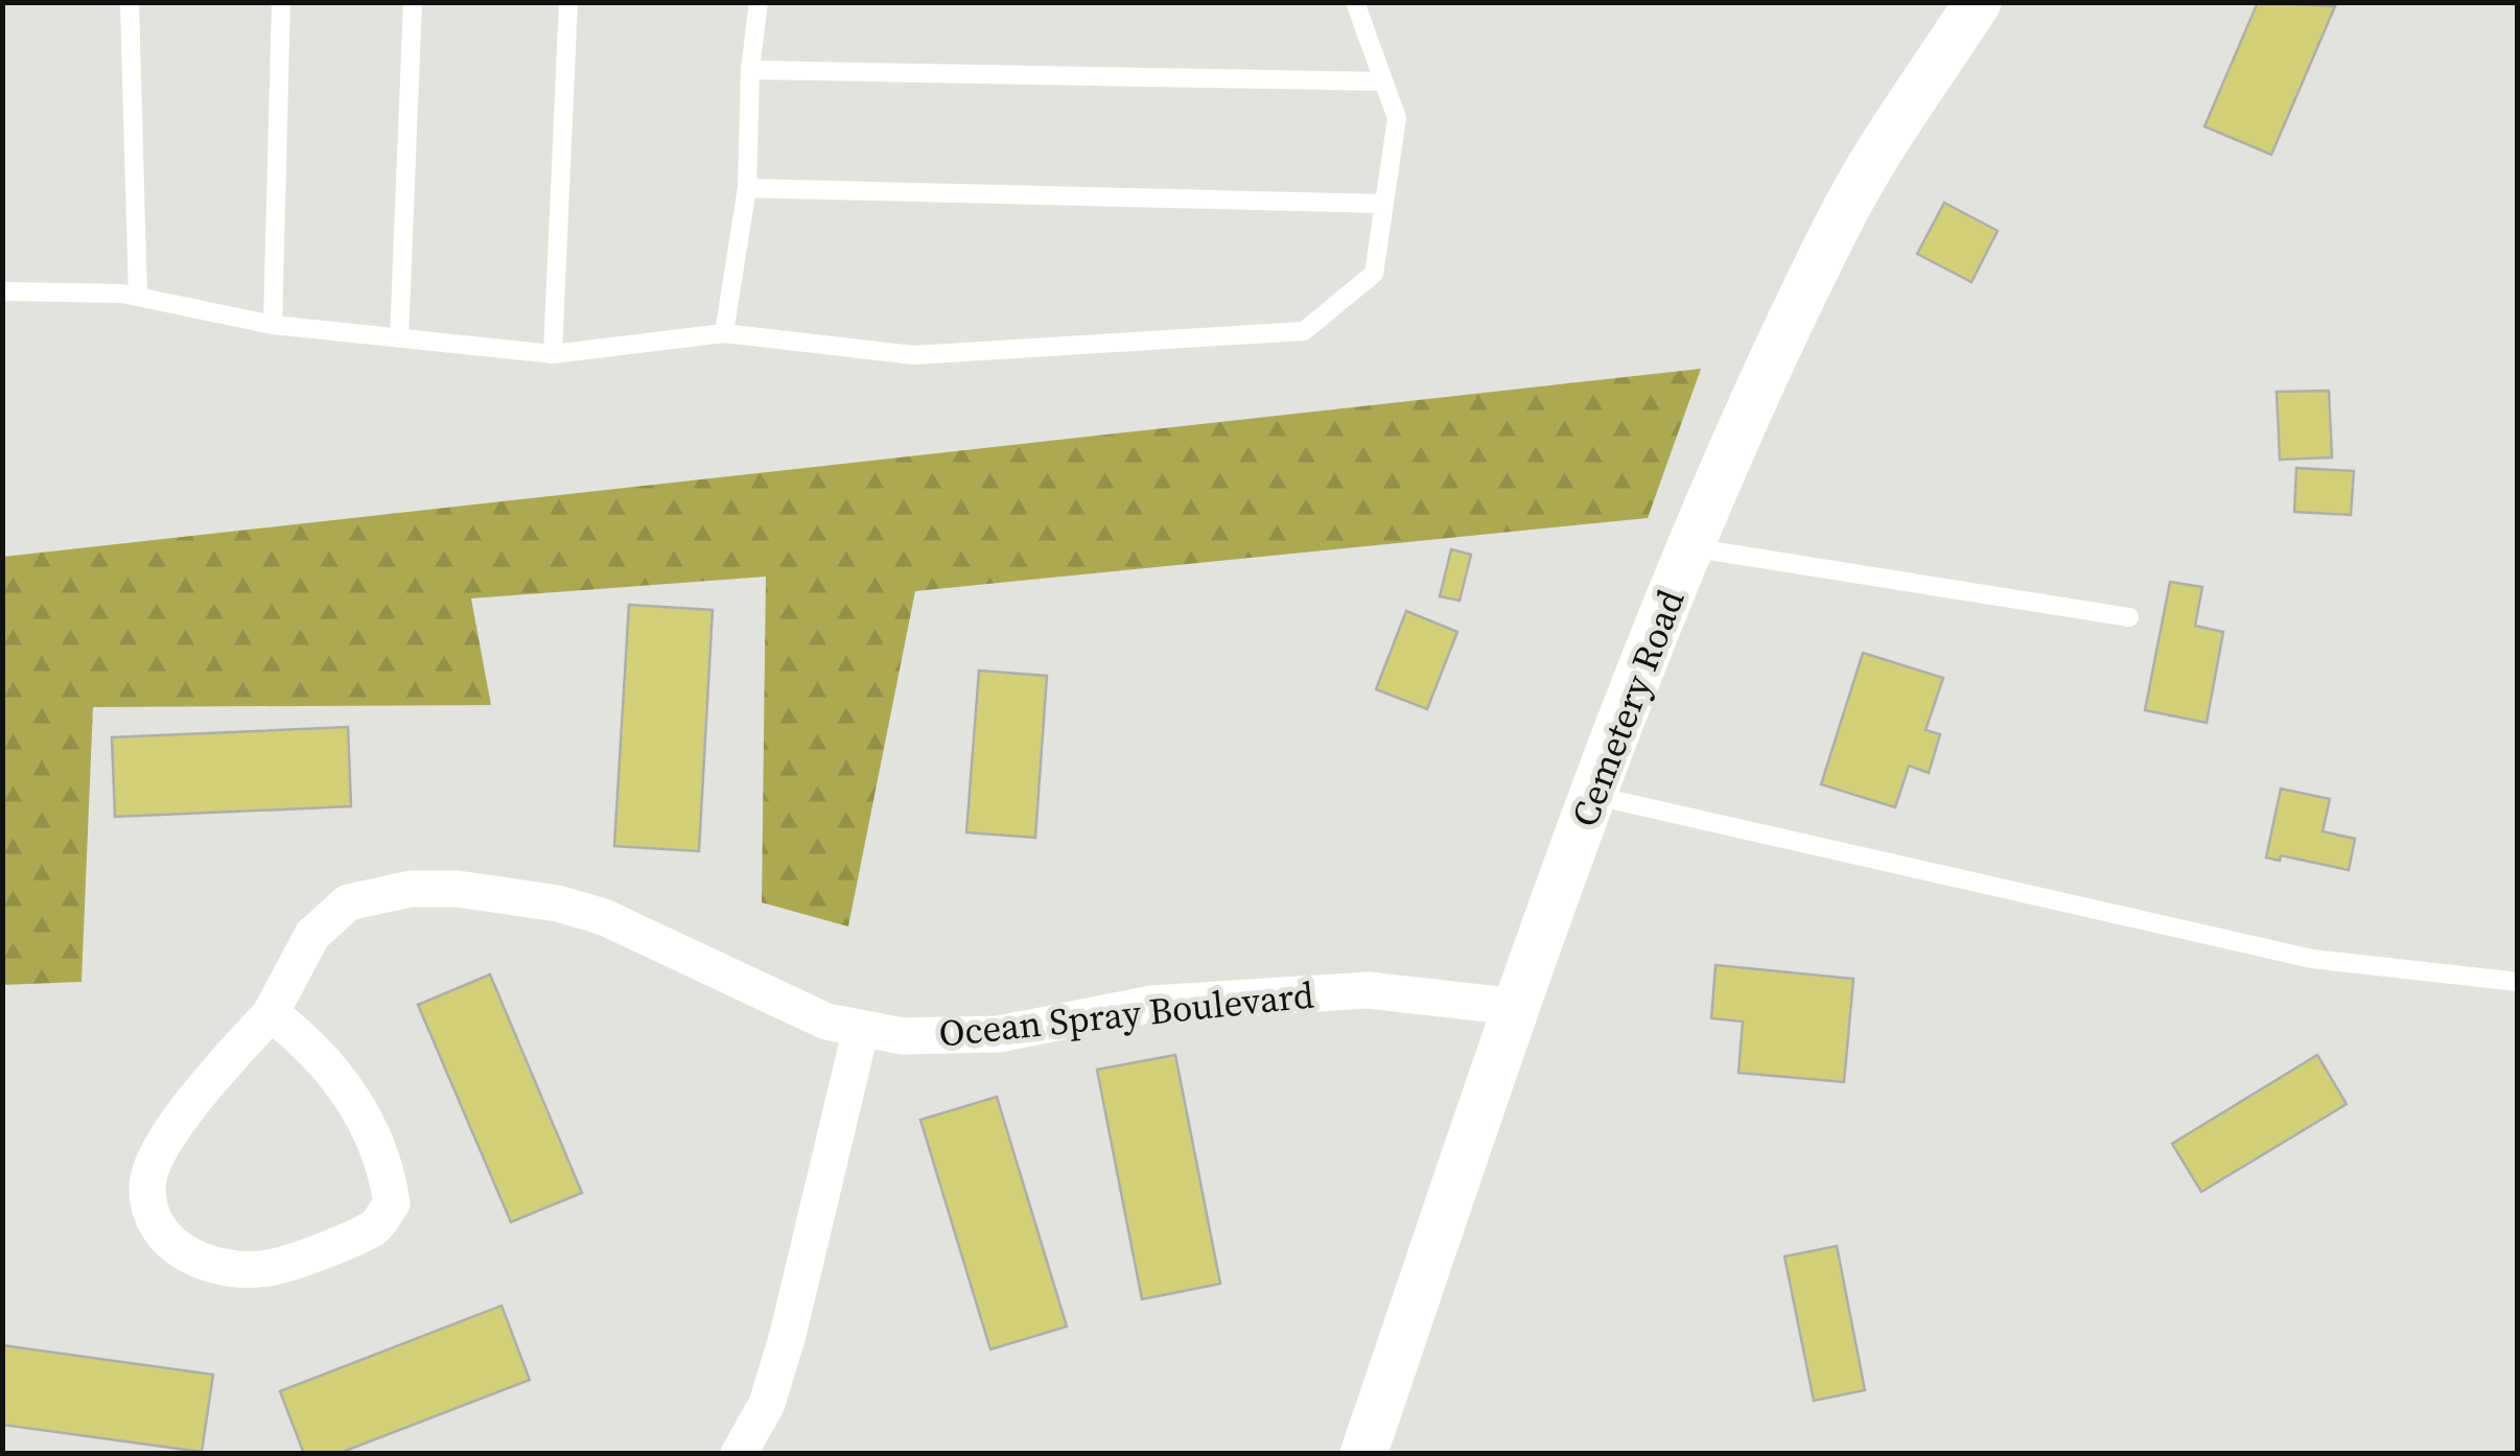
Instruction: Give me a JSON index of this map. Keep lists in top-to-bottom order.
{
  "streets": {
    "street": ["Cemetery Road", "Ocean Spray Boulevard"]
  },
  "crossings": [
    ["Cemetery Road", "Ocean Spray Boulevard"]
  ]
}
